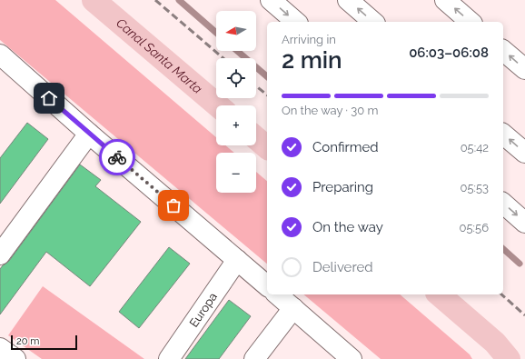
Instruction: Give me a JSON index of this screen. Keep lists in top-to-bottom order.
{
  "streets": {
    "street": ["Europa"]
  },
  "water": ["Canal Santa Marta"],
  "scale_bar": "20 m",
  "north": "left",
  "page": {
    "map_buttons": ["+", "−"],
    "heading": ["2 min", "Arriving in", "06:03–06:08"],
    "bar": "On the way · 30 m",
    "list": [
      ["Confirmed", "05:42"],
      ["Preparing", "05:53"],
      ["On the way", "05:56"],
      "Delivered"
    ],
    "scale": "20 m"
  }
}
